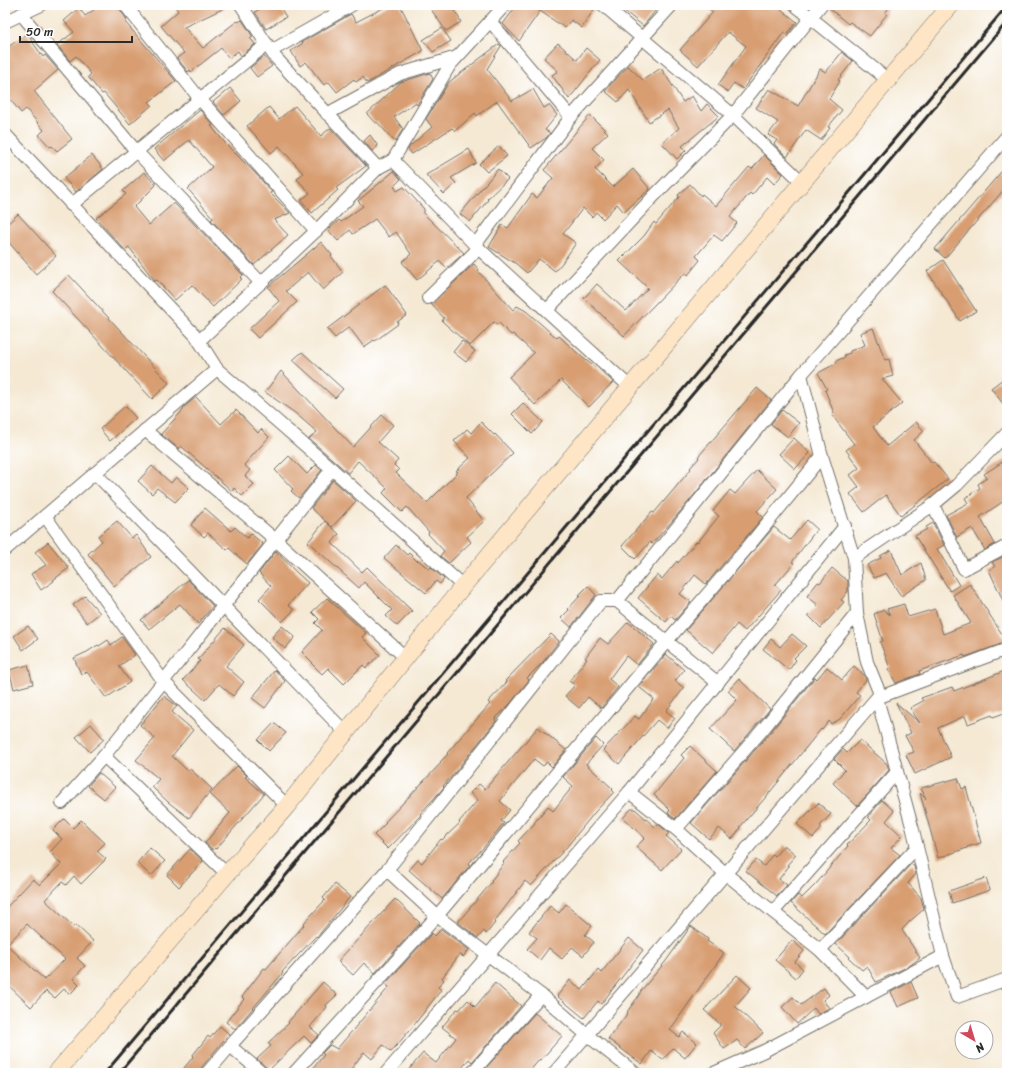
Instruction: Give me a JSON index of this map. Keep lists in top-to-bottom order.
{
  "scale_bar": "50 m",
  "north": "bottom right"
}
